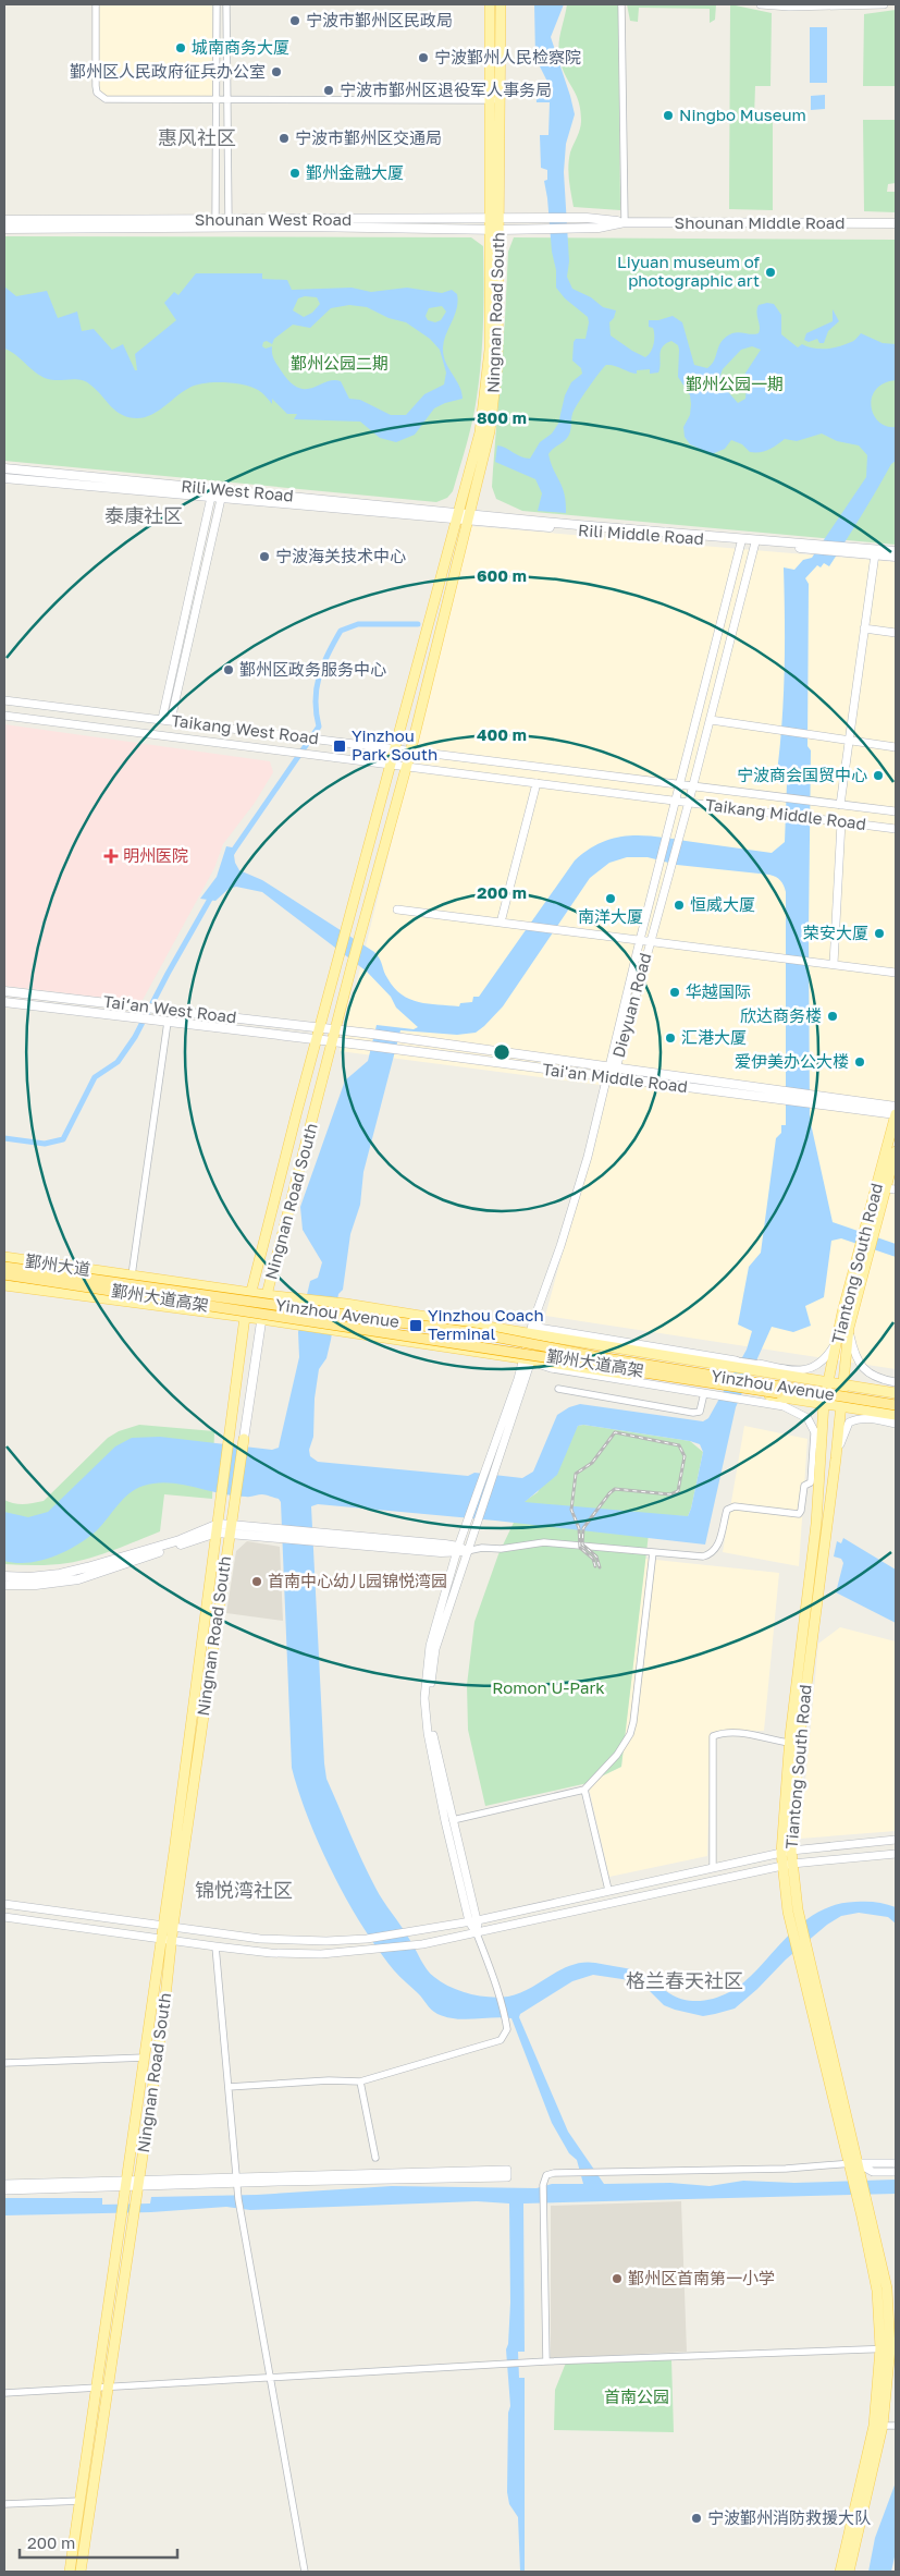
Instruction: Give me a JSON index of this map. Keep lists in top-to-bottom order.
{
  "streets": {
    "highway": ["鄞州大道高架", "Yinzhou Avenue"],
    "main road": [
      "Shounan West Road",
      "Shounan Middle Road",
      "Ningnan Road South",
      "Rili West Road",
      "Rili Middle Road",
      "Tai‘an West Road",
      "Tai'an Middle Road",
      "Tiantong South Road",
      "鄞州大道"
    ],
    "street": ["Taikang West Road", "Taikang Middle Road", "Dieyuan Road"]
  },
  "crossings": [
    ["Shounan West Road", "Shounan Middle Road"],
    ["Shounan West Road", "Ningnan Road South"],
    ["Ningnan Road South", "Rili West Road"],
    ["Ningnan Road South", "Rili Middle Road"],
    ["Ningnan Road South", "Taikang West Road"],
    ["Ningnan Road South", "Tai‘an West Road"],
    ["Ningnan Road South", "Tai'an Middle Road"],
    ["Ningnan Road South", "鄞州大道"],
    ["Rili West Road", "Rili Middle Road"],
    ["Rili Middle Road", "Dieyuan Road"],
    ["Taikang West Road", "Taikang Middle Road"],
    ["Taikang West Road", "Dieyuan Road"],
    ["Taikang Middle Road", "Dieyuan Road"],
    ["Dieyuan Road", "Tai'an Middle Road"],
    ["Tai‘an West Road", "Tai'an Middle Road"],
    ["Tai'an Middle Road", "Tiantong South Road"],
    ["Tiantong South Road", "Yinzhou Avenue"],
    ["鄞州大道", "Yinzhou Avenue"],
    ["鄞州大道高架", "Yinzhou Avenue"]
  ],
  "districts": [
    "惠风社区",
    "泰康社区",
    "锦悦湾社区",
    "格兰春天社区"
  ],
  "parks": [
    "鄞州公园二期",
    "鄞州公园一期",
    "Romon U-Park",
    "首南公园"
  ],
  "places": {
    "other": [
      "宁波市鄞州区民政局",
      "城南商务大厦",
      "宁波鄞州人民检察院",
      "鄞州区人民政府征兵办公室",
      "宁波市鄞州区退役军人事务局",
      "Ningbo Museum",
      "宁波市鄞州区交通局",
      "鄞州金融大厦",
      "Liyuan museum of photographic art",
      "宁波海关技术中心",
      "鄞州区政务服务中心",
      "宁波商会国贸中心",
      "南洋大厦",
      "恒威大厦",
      "荣安大厦",
      "华越国际",
      "欣达商务楼",
      "汇港大厦",
      "爱伊美办公大楼",
      "首南中心幼儿园锦悦湾园",
      "鄞州区首南第一小学",
      "宁波鄞州消防救援大队"
    ],
    "transit": ["Yinzhou Park South", "Yinzhou Coach Terminal"],
    "health": ["明州医院"]
  },
  "scale_bar": "200 m",
  "rings": [
    "800 m",
    "600 m",
    "400 m",
    "200 m"
  ]
}
